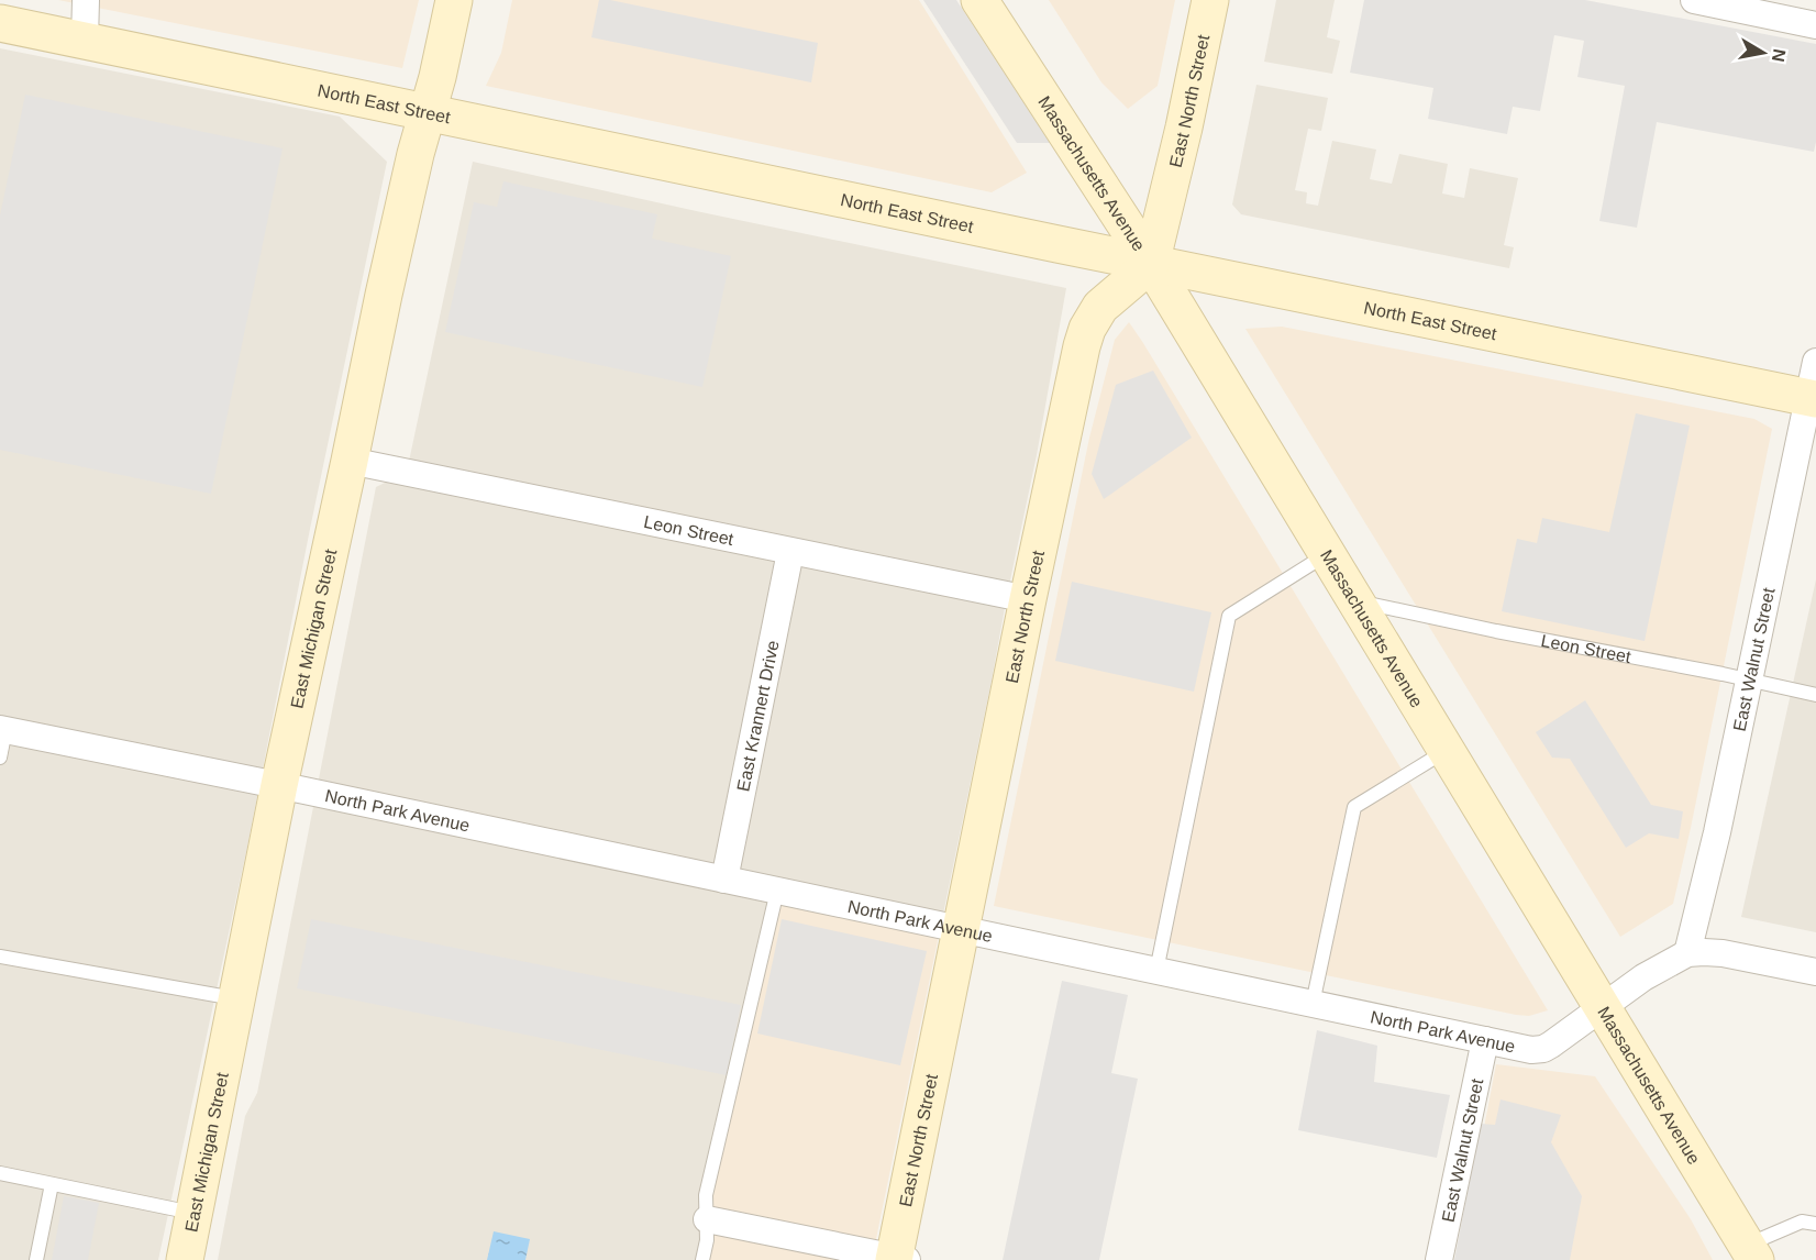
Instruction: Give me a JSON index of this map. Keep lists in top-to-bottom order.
{
  "streets": {
    "main road": [
      "East North Street",
      "North East Street",
      "Massachusetts Avenue",
      "East Michigan Street"
    ],
    "street": [
      "Leon Street",
      "East Walnut Street",
      "East Krannert Drive",
      "North Park Avenue"
    ]
  },
  "crossings": [
    ["East North Street", "North East Street"],
    ["East North Street", "Massachusetts Avenue"],
    ["East North Street", "Leon Street"],
    ["East North Street", "North Park Avenue"],
    ["North East Street", "Massachusetts Avenue"],
    ["North East Street", "East Michigan Street"],
    ["North East Street", "East Walnut Street"],
    ["Massachusetts Avenue", "Leon Street"],
    ["Massachusetts Avenue", "North Park Avenue"],
    ["Leon Street", "East Michigan Street"],
    ["Leon Street", "East Walnut Street"],
    ["Leon Street", "East Krannert Drive"],
    ["East Michigan Street", "North Park Avenue"],
    ["East Walnut Street", "North Park Avenue"],
    ["East Krannert Drive", "North Park Avenue"]
  ],
  "north": "right"
}
